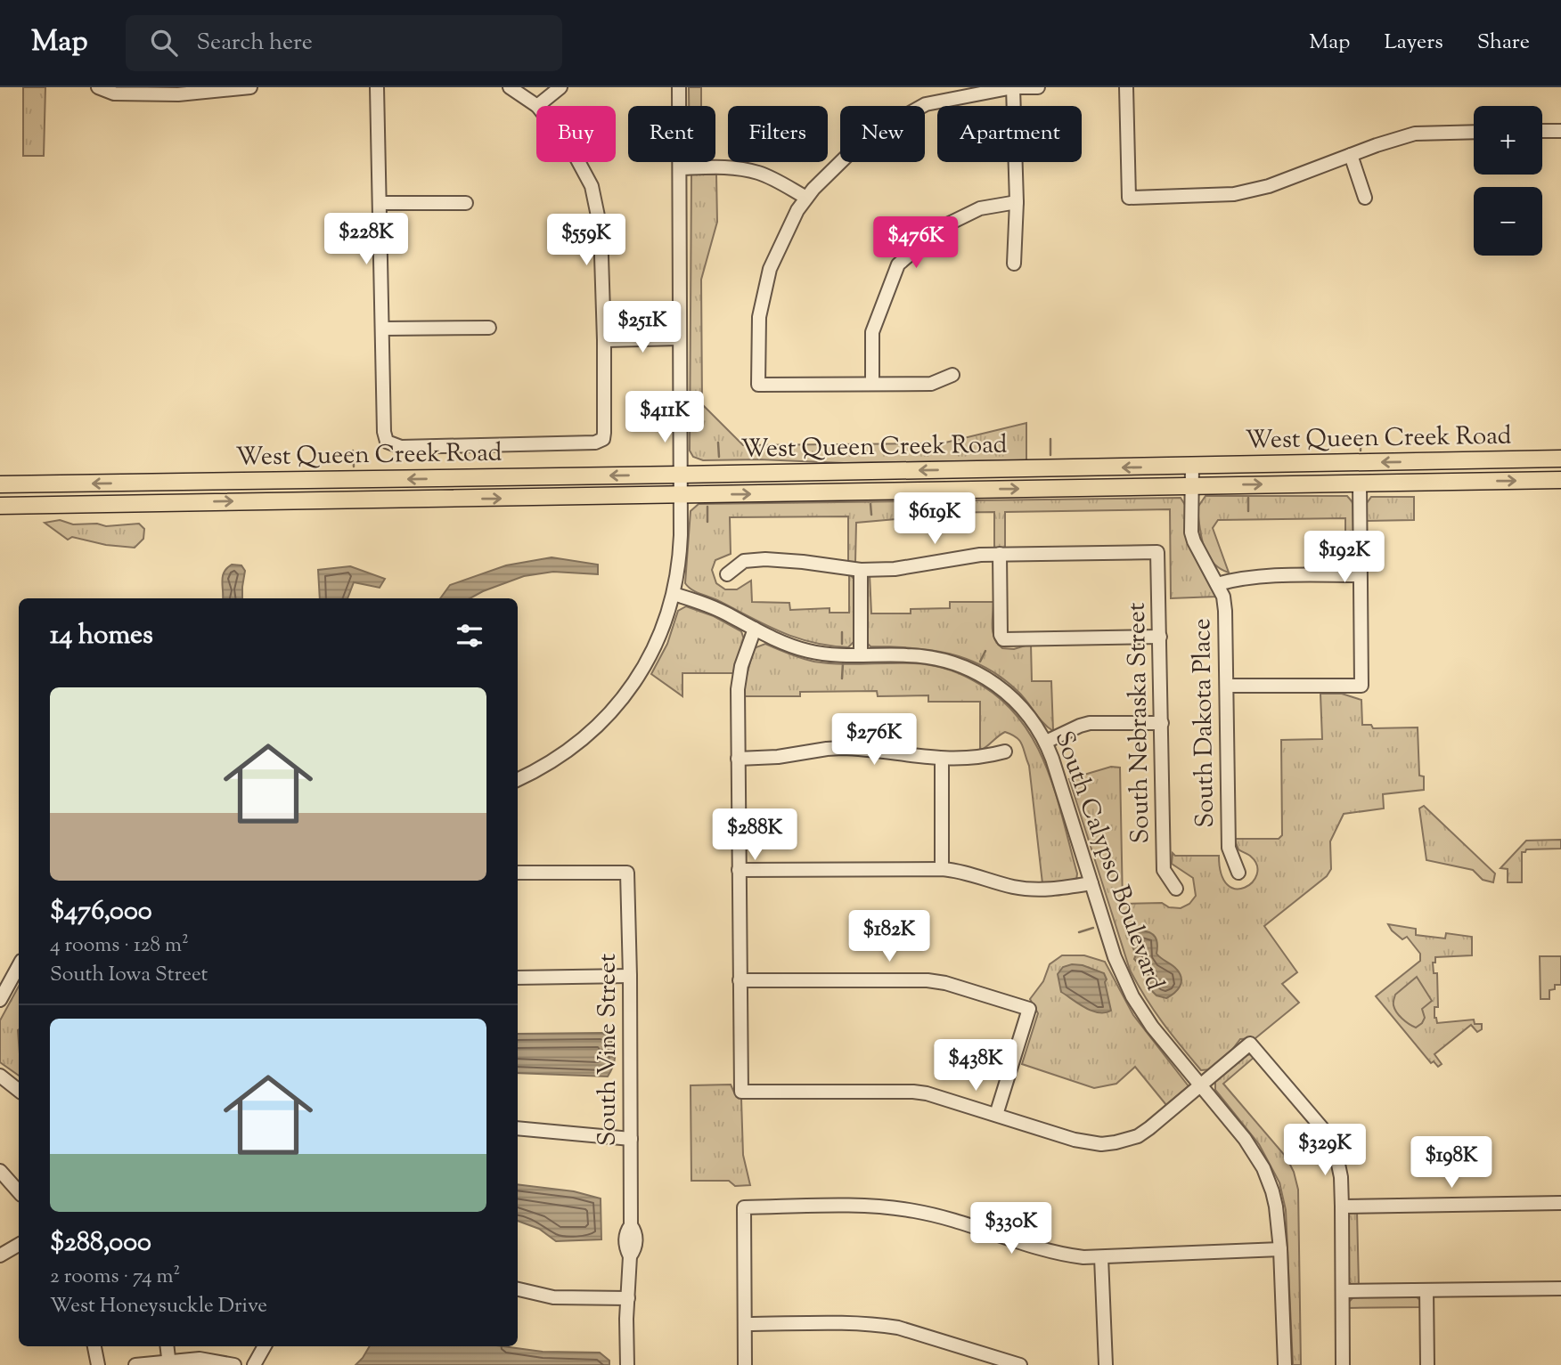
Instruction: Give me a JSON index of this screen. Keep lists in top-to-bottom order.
{
  "streets": {
    "main road": ["West Queen Creek Road"],
    "street": [
      "South Nebraska Street",
      "South Dakota Place",
      "South Calypso Boulevard",
      "South Vine Street"
    ]
  },
  "crossings": [
    ["West Queen Creek Road", "South Dakota Place"]
  ],
  "page": {
    "header": "Map",
    "search": "Search here",
    "nav": ["Map", "Layers", "Share"],
    "map_buttons": ["+", "−"],
    "chip": [
      "Buy",
      "Rent",
      "Filters",
      "New",
      "Apartment"
    ],
    "price": [
      "$228K",
      "$559K",
      "$476K",
      "$251K",
      "$411K",
      "$619K",
      "$192K",
      "$276K",
      "$288K",
      "$182K",
      "$438K",
      "$329K",
      "$198K",
      "$330K"
    ],
    "heading": "14 homes",
    "list": [
      {
        "name": "$476,000",
        "note": "4 rooms · 128 m² · South Iowa Street"
      },
      {
        "name": "$288,000",
        "note": "2 rooms · 74 m² · West Honeysuckle Drive"
      }
    ]
  }
}
